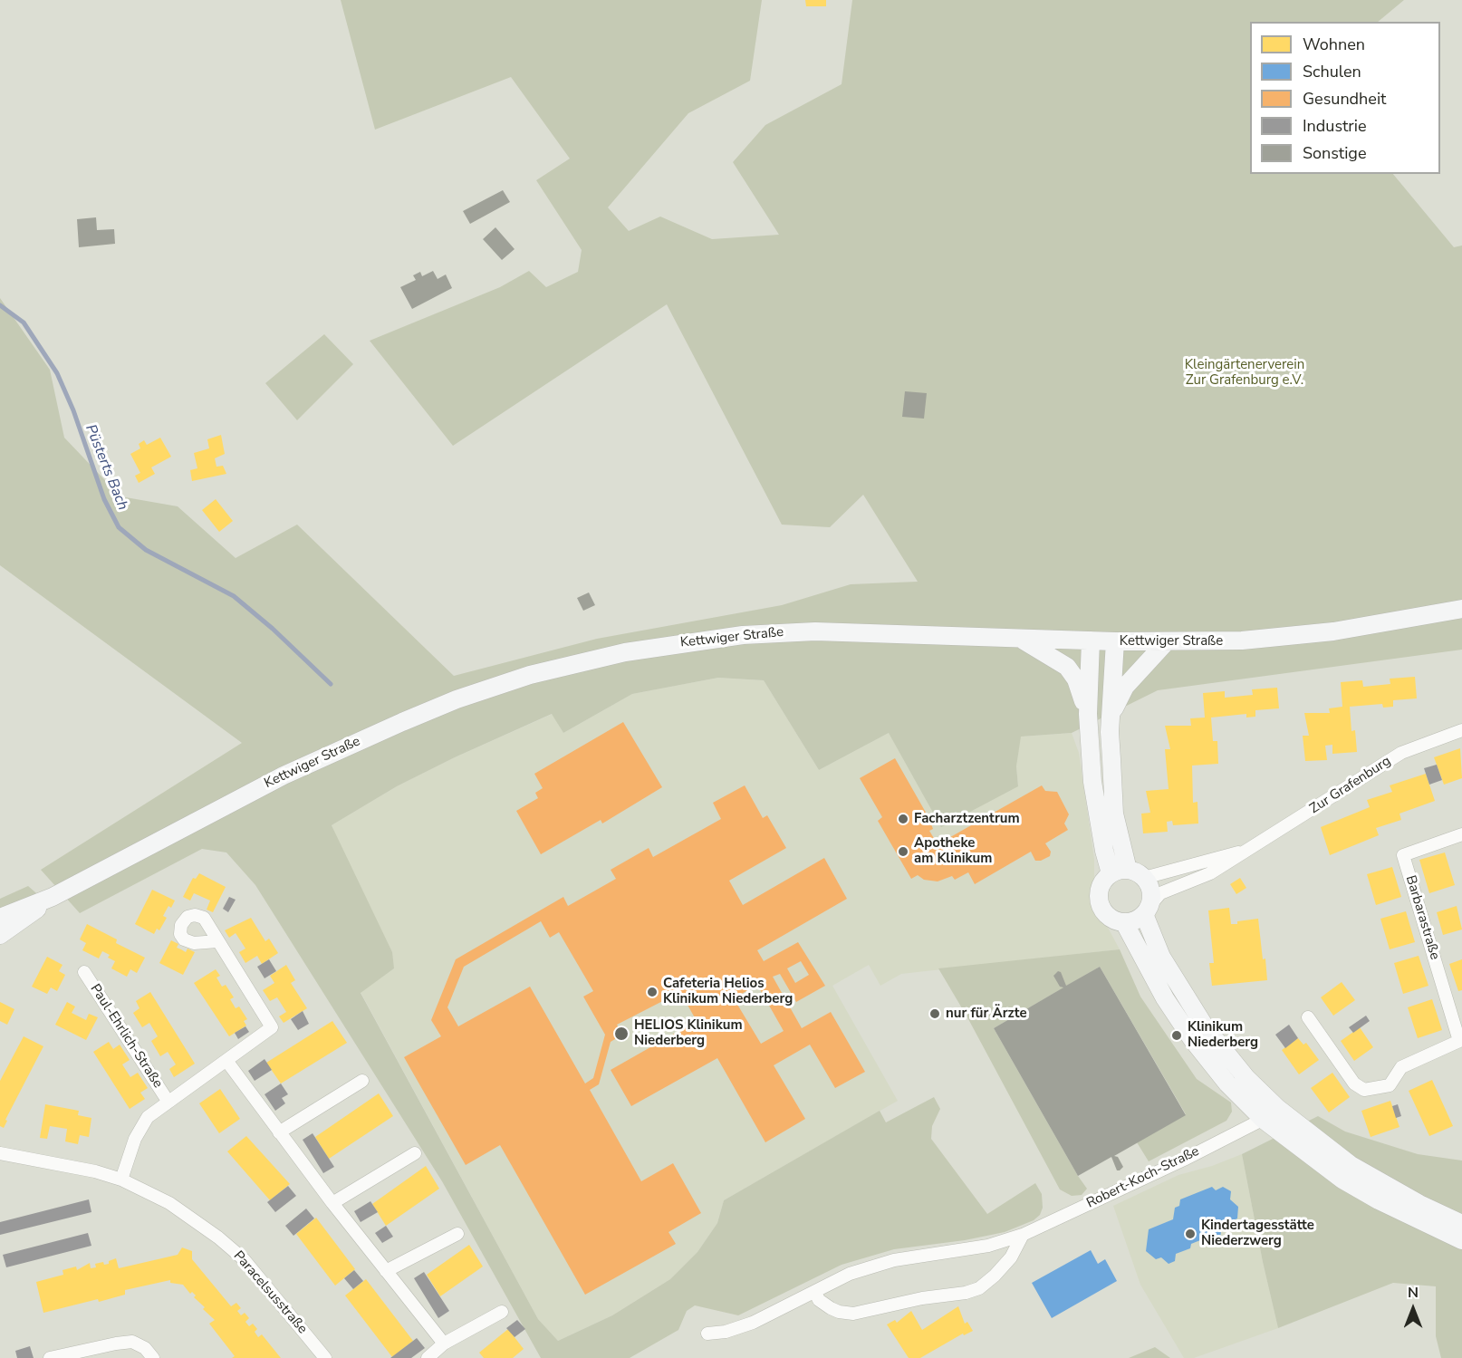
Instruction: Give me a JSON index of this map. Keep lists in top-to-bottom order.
{
  "streets": {
    "main road": ["Kettwiger Straße"],
    "street": [
      "Zur Grafenburg",
      "Barbarastraße",
      "Paul-Ehrlich-Straße",
      "Robert-Koch-Straße",
      "Paracelsusstraße"
    ]
  },
  "crossings": [
    ["Paul-Ehrlich-Straße", "Paracelsusstraße"]
  ],
  "water": ["Püsterts Bach"],
  "parks": ["Kleingärtenerverein Zur Grafenburg e.V."],
  "places": [
    "Facharztzentrum",
    "Apotheke am Klinikum",
    "Cafeteria Helios Klinikum Niederberg",
    "nur für Ärzte",
    "HELIOS Klinikum Niederberg",
    "Klinikum Niederberg",
    "Kindertagesstätte Niederzwerg"
  ],
  "legend": [
    "Wohnen",
    "Schulen",
    "Gesundheit",
    "Industrie",
    "Sonstige"
  ],
  "north": "top"
}
